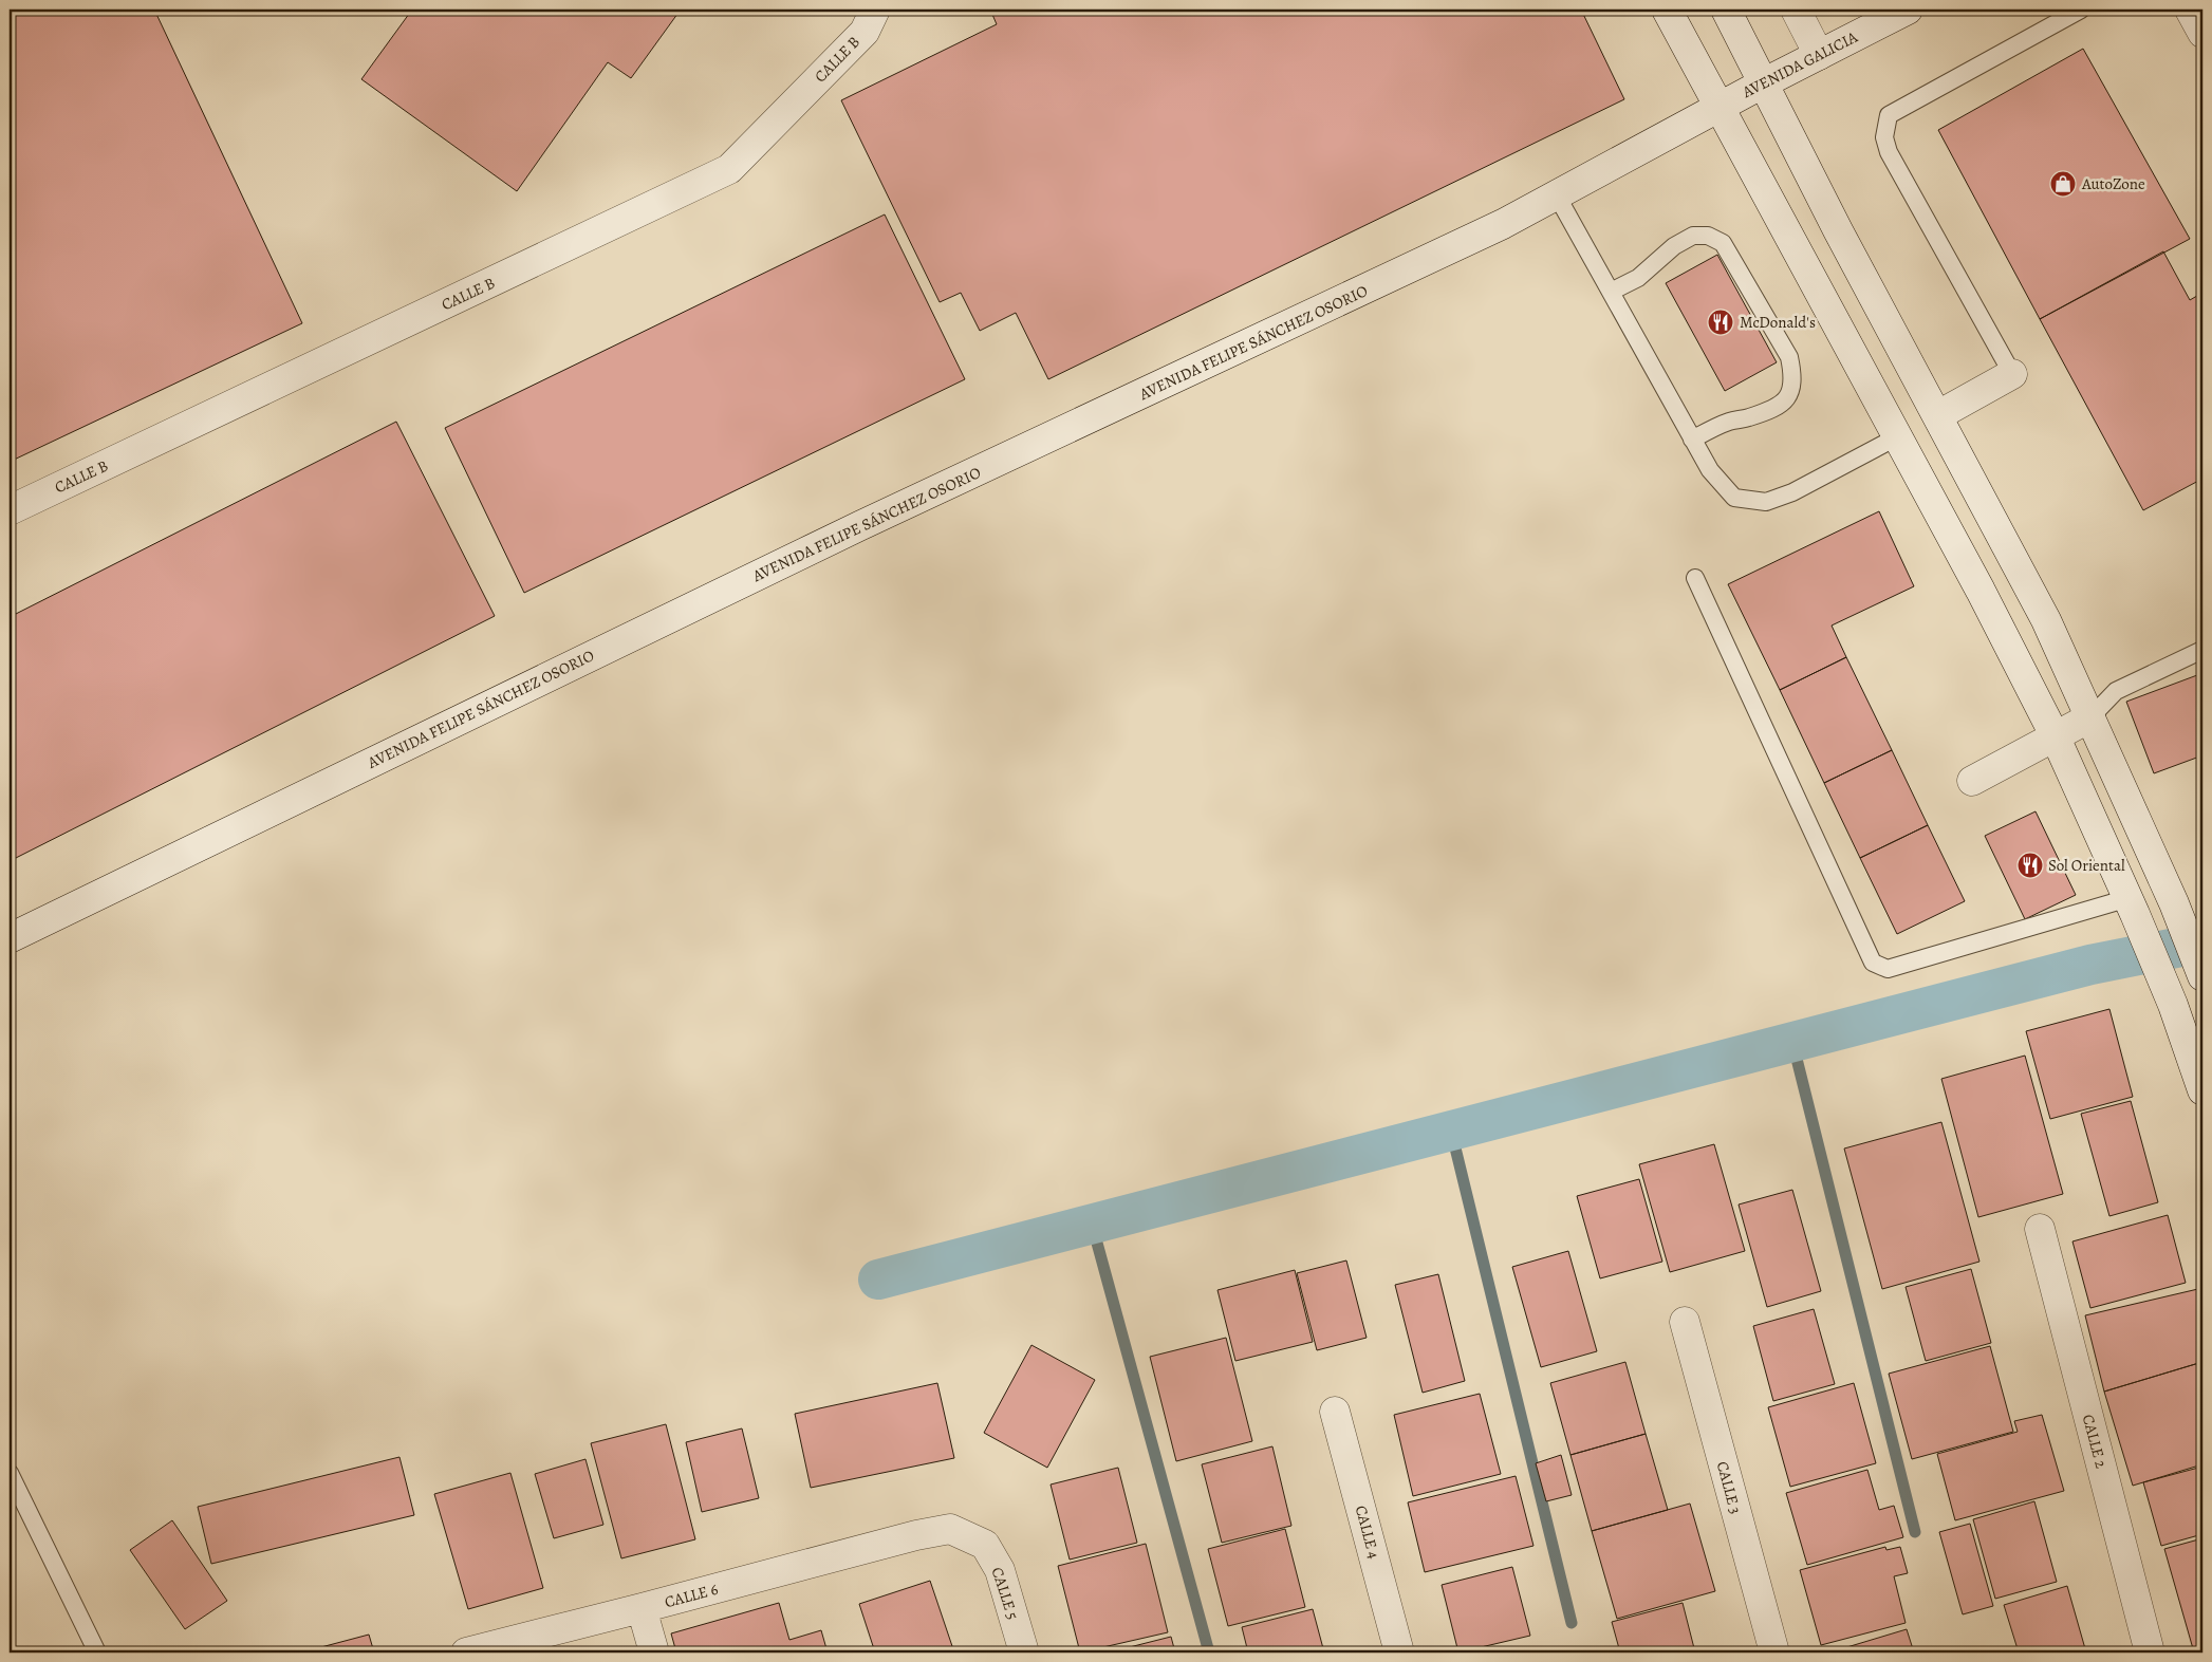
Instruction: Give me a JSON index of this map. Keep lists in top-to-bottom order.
{
  "streets": {
    "street": [
      "CALLE B",
      "AVENIDA GALICIA",
      "AVENIDA FELIPE SÁNCHEZ OSORIO",
      "CALLE 2",
      "CALLE 3",
      "CALLE 4",
      "CALLE 5",
      "CALLE 6"
    ]
  },
  "crossings": [
    ["AVENIDA GALICIA", "AVENIDA FELIPE SÁNCHEZ OSORIO"],
    ["CALLE 5", "CALLE 6"]
  ],
  "places": {
    "shop": ["AutoZone"],
    "restaurant": ["McDonald's", "Sol Oriental"]
  }
}
